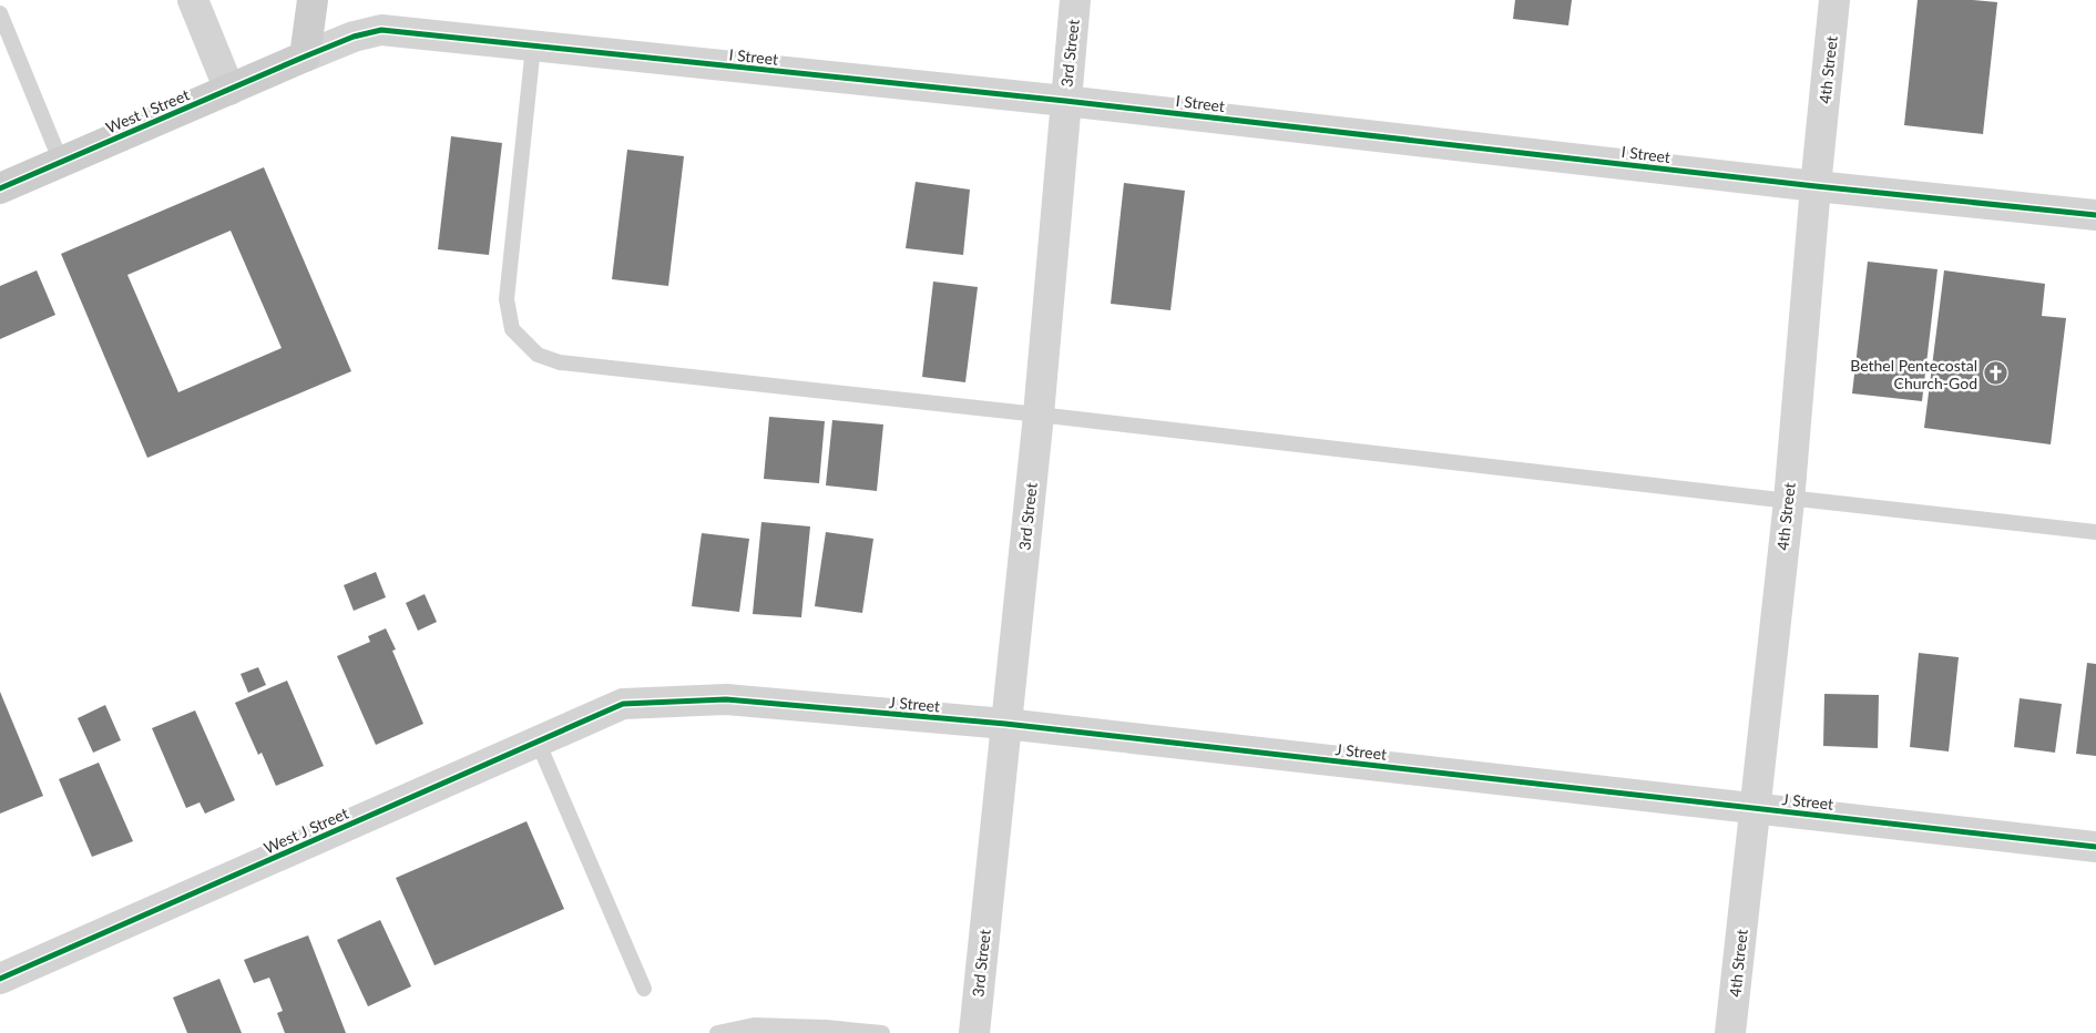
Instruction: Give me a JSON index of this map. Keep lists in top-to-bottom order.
{
  "streets": {
    "street": [
      "3rd Street",
      "I Street",
      "4th Street",
      "West I Street",
      "J Street",
      "West J Street"
    ]
  },
  "crossings": [
    ["3rd Street", "I Street"],
    ["3rd Street", "J Street"],
    ["I Street", "4th Street"],
    ["I Street", "West I Street"],
    ["4th Street", "J Street"],
    ["J Street", "West J Street"]
  ],
  "places": {
    "church": ["Bethel Pentecostal Church-God"]
  }
}
